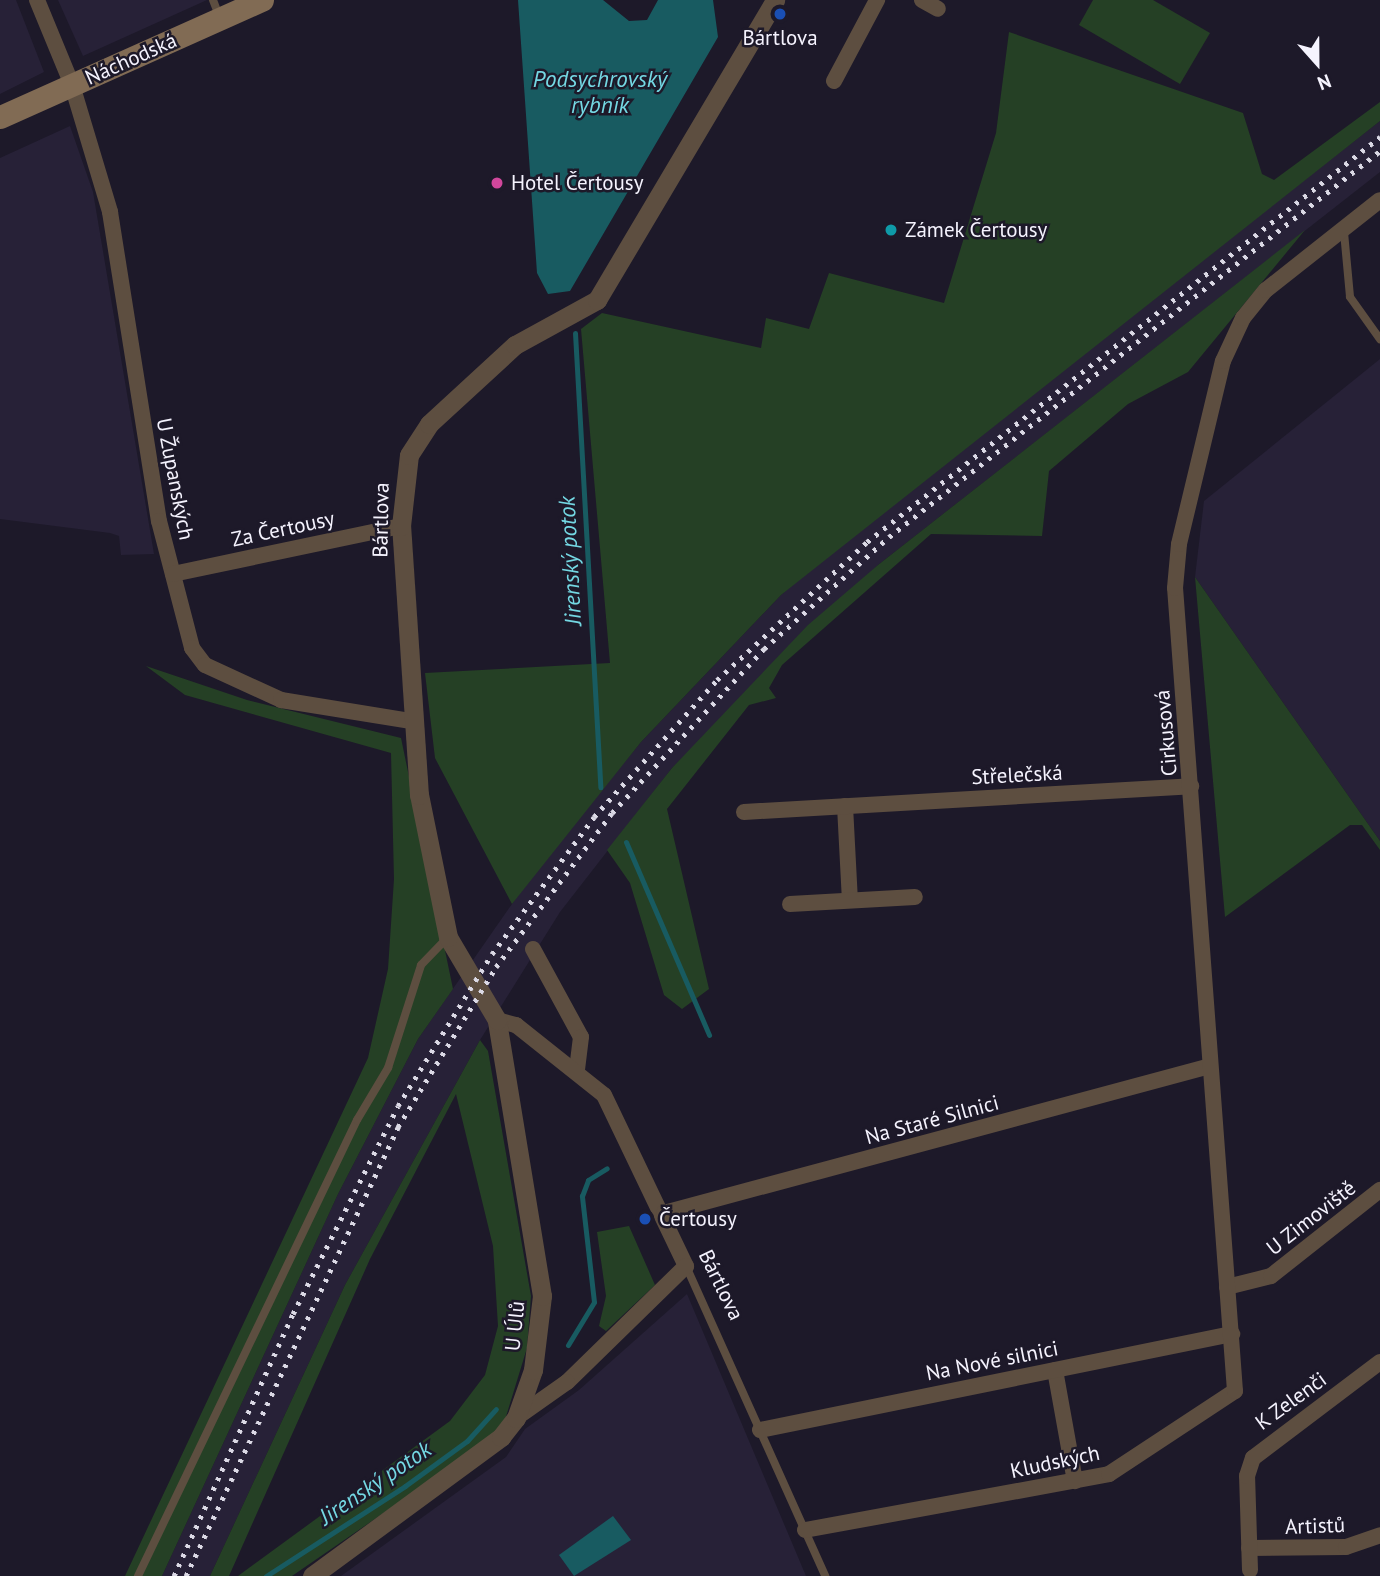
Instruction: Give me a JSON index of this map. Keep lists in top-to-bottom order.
{
  "streets": {
    "main road": ["Náchodská"],
    "street": [
      "U Županských",
      "Bártlova",
      "Za Čertousy",
      "Cirkusová",
      "Střelečská",
      "Na Staré Silnici",
      "U Zimoviště",
      "U Úlů",
      "Na Nové silnici",
      "K Zelenči",
      "Kludských",
      "Artistů"
    ]
  },
  "crossings": [
    ["Náchodská", "U Županských"],
    ["U Županských", "Bártlova"],
    ["U Županských", "Za Čertousy"],
    ["Bártlova", "Za Čertousy"],
    ["Bártlova", "Na Staré Silnici"],
    ["Bártlova", "U Úlů"],
    ["Bártlova", "Na Nové silnici"],
    ["Bártlova", "Kludských"],
    ["Cirkusová", "Střelečská"],
    ["Cirkusová", "Na Staré Silnici"],
    ["Cirkusová", "U Zimoviště"],
    ["Cirkusová", "Na Nové silnici"],
    ["Cirkusová", "Kludských"],
    ["Na Nové silnici", "Kludských"],
    ["K Zelenči", "Artistů"]
  ],
  "water": ["Podsychrovský rybník", "Jirenský potok"],
  "places": [
    "Bártlova",
    "Hotel Čertousy",
    "Zámek Čertousy",
    "Čertousy"
  ],
  "north": "bottom"
}
